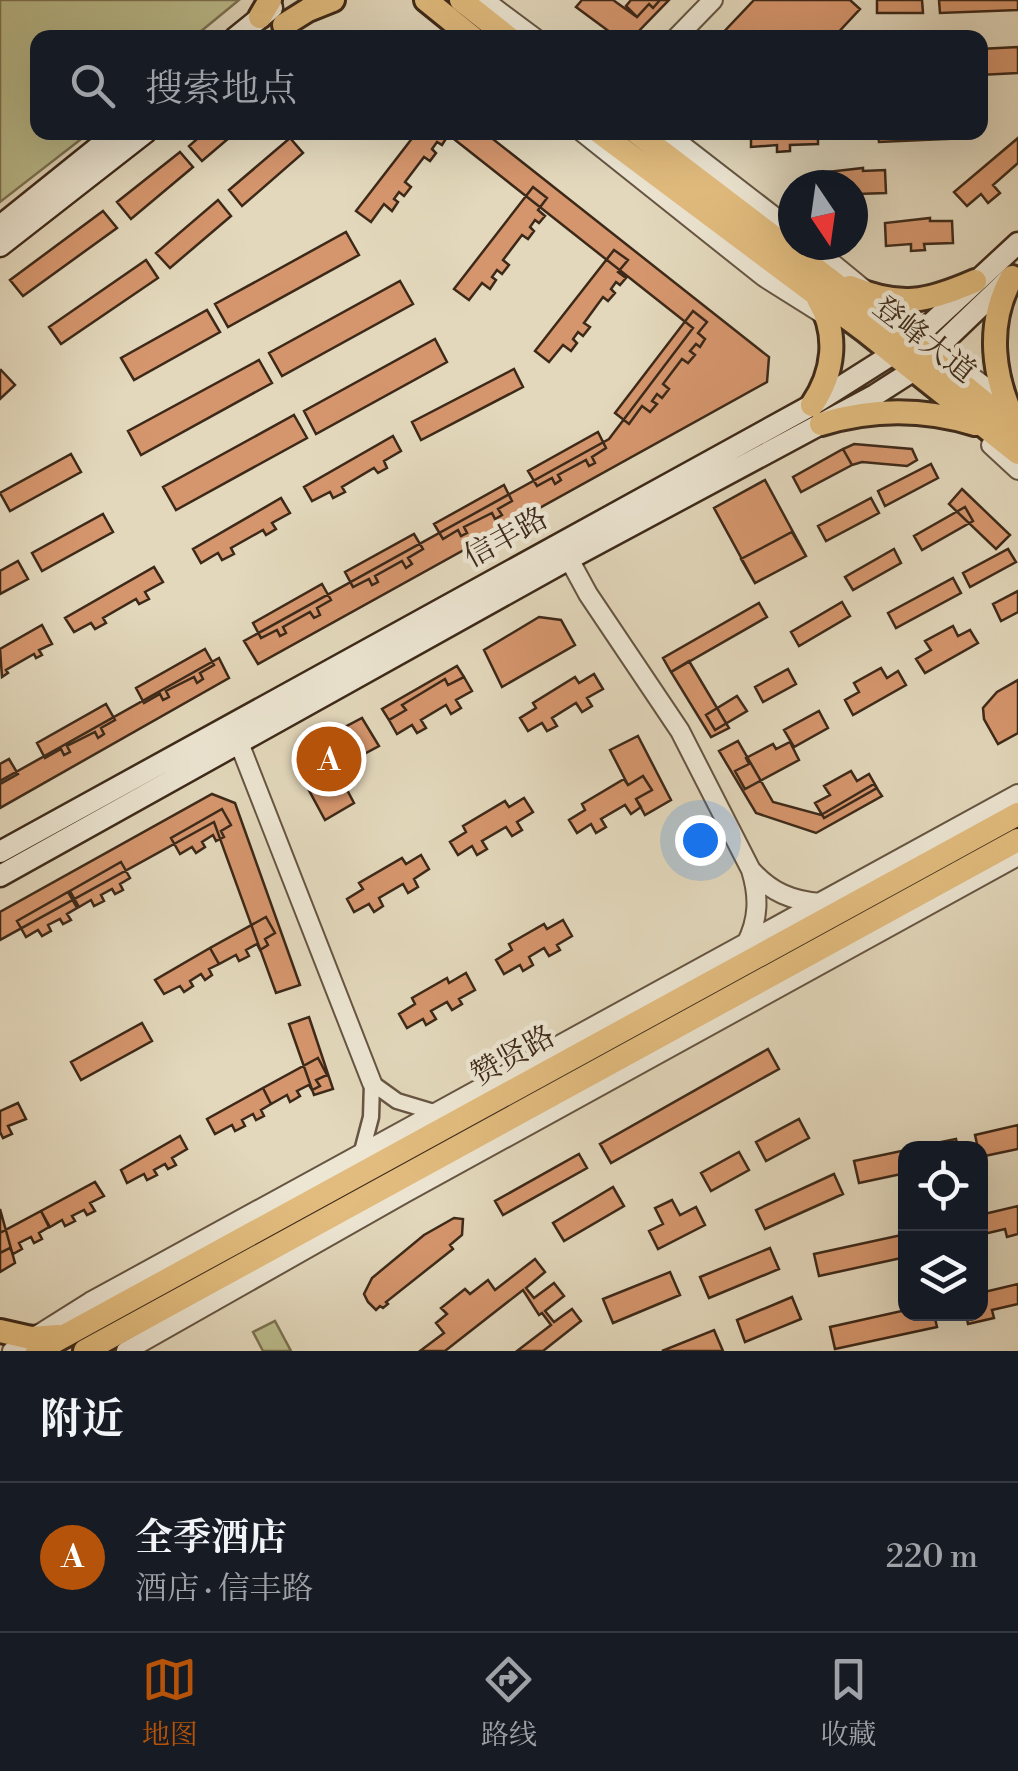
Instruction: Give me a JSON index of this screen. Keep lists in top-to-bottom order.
{
  "streets": {
    "main road": ["登峰大道", "信丰路", "赞贤路"]
  },
  "crossings": [
    ["登峰大道", "信丰路"]
  ],
  "north": "bottom",
  "page": {
    "search": "搜索地点",
    "pins": "A",
    "heading": "附近",
    "list": [
      {
        "mark": "A",
        "name": "全季酒店",
        "note": "酒店 · 信丰路",
        "value": "220 m"
      }
    ],
    "nav": ["地图", "路线", "收藏"]
  }
}
